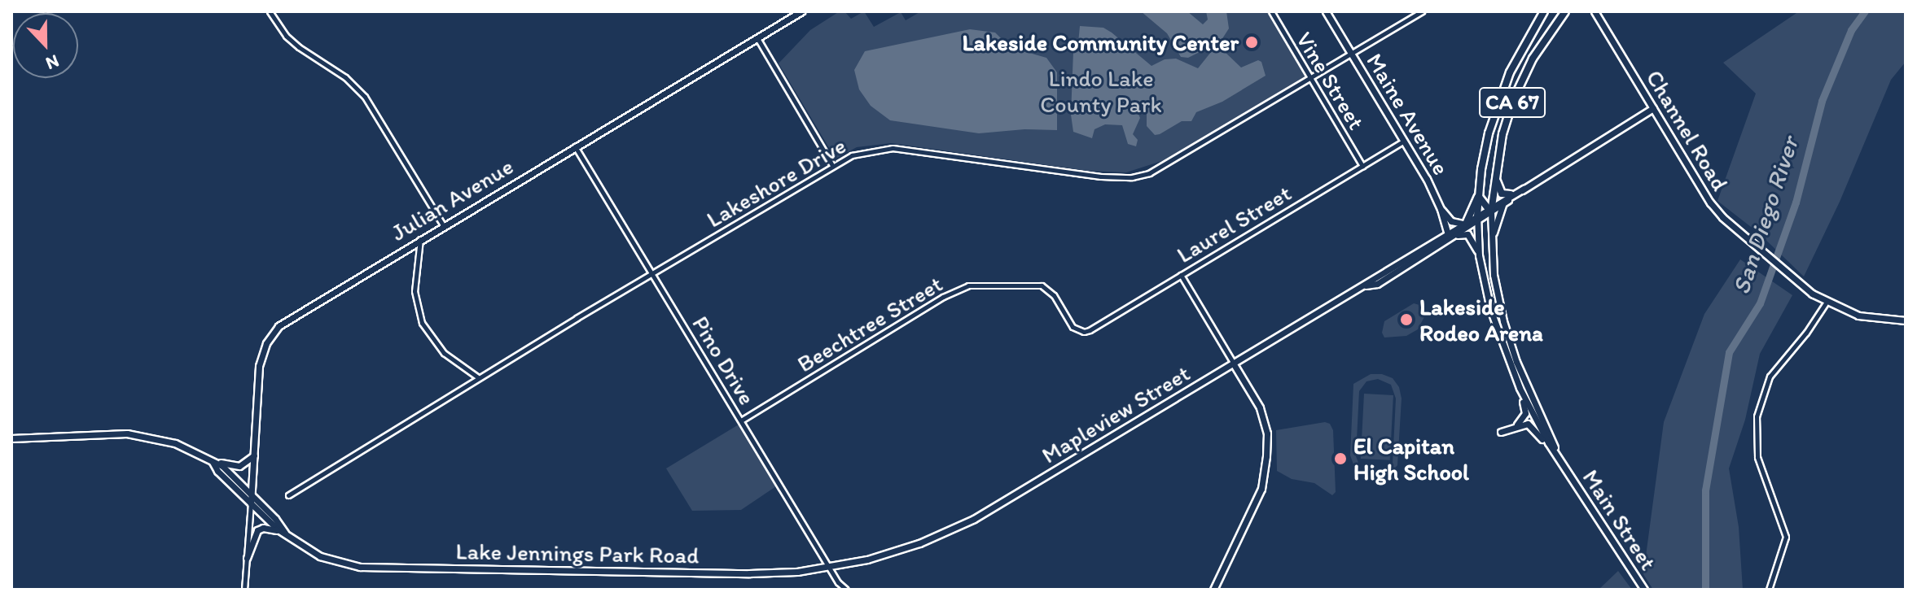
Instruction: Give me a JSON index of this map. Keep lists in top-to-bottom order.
{
  "streets": {
    "highway": ["CA 67"],
    "main road": [
      "Maine Avenue",
      "Channel Road",
      "Julian Avenue",
      "Mapleview Street",
      "Main Street",
      "Lake Jennings Park Road"
    ],
    "street": [
      "Vine Street",
      "Lakeshore Drive",
      "Laurel Street",
      "Beechtree Street",
      "Pino Drive"
    ]
  },
  "crossings": [
    ["Vine Street", "Lakeshore Drive"],
    ["Vine Street", "Laurel Street"],
    ["CA 67", "Mapleview Street"],
    ["CA 67", "Main Street"],
    ["Maine Avenue", "Lakeshore Drive"],
    ["Maine Avenue", "Laurel Street"],
    ["Maine Avenue", "Mapleview Street"],
    ["Channel Road", "Mapleview Street"],
    ["Lakeshore Drive", "Pino Drive"],
    ["Julian Avenue", "Pino Drive"],
    ["Julian Avenue", "Lake Jennings Park Road"],
    ["Laurel Street", "Beechtree Street"],
    ["Beechtree Street", "Pino Drive"],
    ["Pino Drive", "Lake Jennings Park Road"],
    ["Mapleview Street", "Main Street"],
    ["Mapleview Street", "Lake Jennings Park Road"]
  ],
  "water": ["San Diego River"],
  "parks": ["Lindo Lake County Park"],
  "places": ["Lakeside Community Center", "Lakeside Rodeo Arena", "El Capitan High School"],
  "north": "bottom"
}
